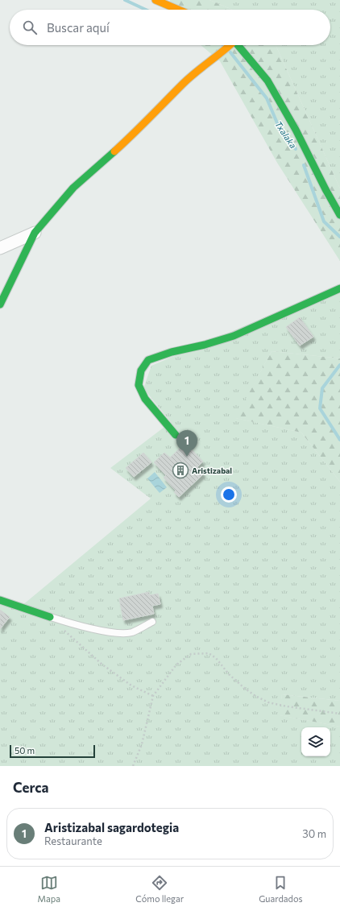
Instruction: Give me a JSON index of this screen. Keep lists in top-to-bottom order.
{
  "water": ["Txalaka"],
  "places": {
    "building": ["Aristizabal"]
  },
  "scale_bar": "50 m",
  "page": {
    "search": "Buscar aquí",
    "pins": "1",
    "scale": "50 m",
    "heading": "Cerca",
    "list": [
      {
        "mark": "1",
        "name": "Aristizabal sagardotegia",
        "note": "Restaurante",
        "value": "30 m"
      }
    ],
    "nav": ["Mapa", "Cómo llegar", "Guardados"]
  }
}
